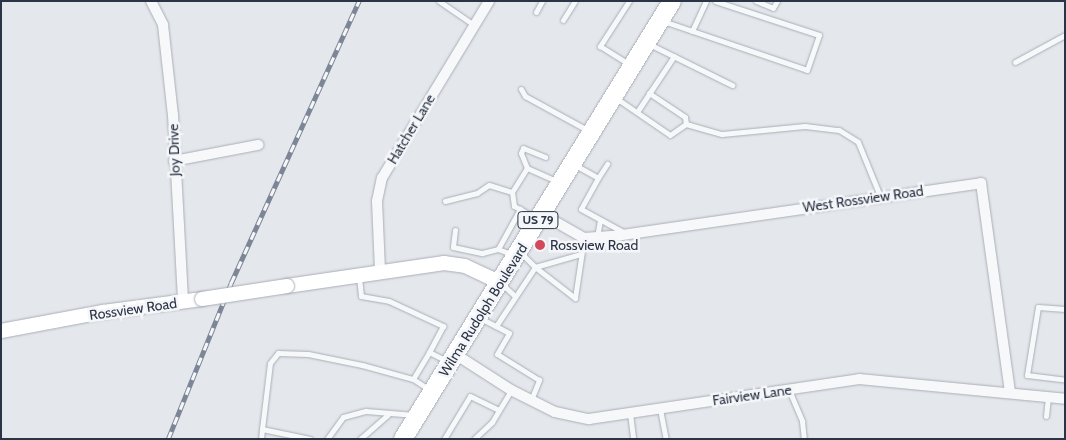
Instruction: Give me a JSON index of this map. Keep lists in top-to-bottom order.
{
  "streets": {
    "highway": ["US 79", "Wilma Rudolph Boulevard"],
    "street": [
      "Hatcher Lane",
      "Joy Drive",
      "West Rossview Road",
      "Rossview Road",
      "Fairview Lane"
    ]
  },
  "crossings": [
    ["Hatcher Lane", "Rossview Road"],
    ["Joy Drive", "Rossview Road"],
    ["West Rossview Road", "Fairview Lane"],
    ["Rossview Road", "Wilma Rudolph Boulevard"],
    ["Wilma Rudolph Boulevard", "Fairview Lane"]
  ],
  "places": ["Rossview Road"]
}
